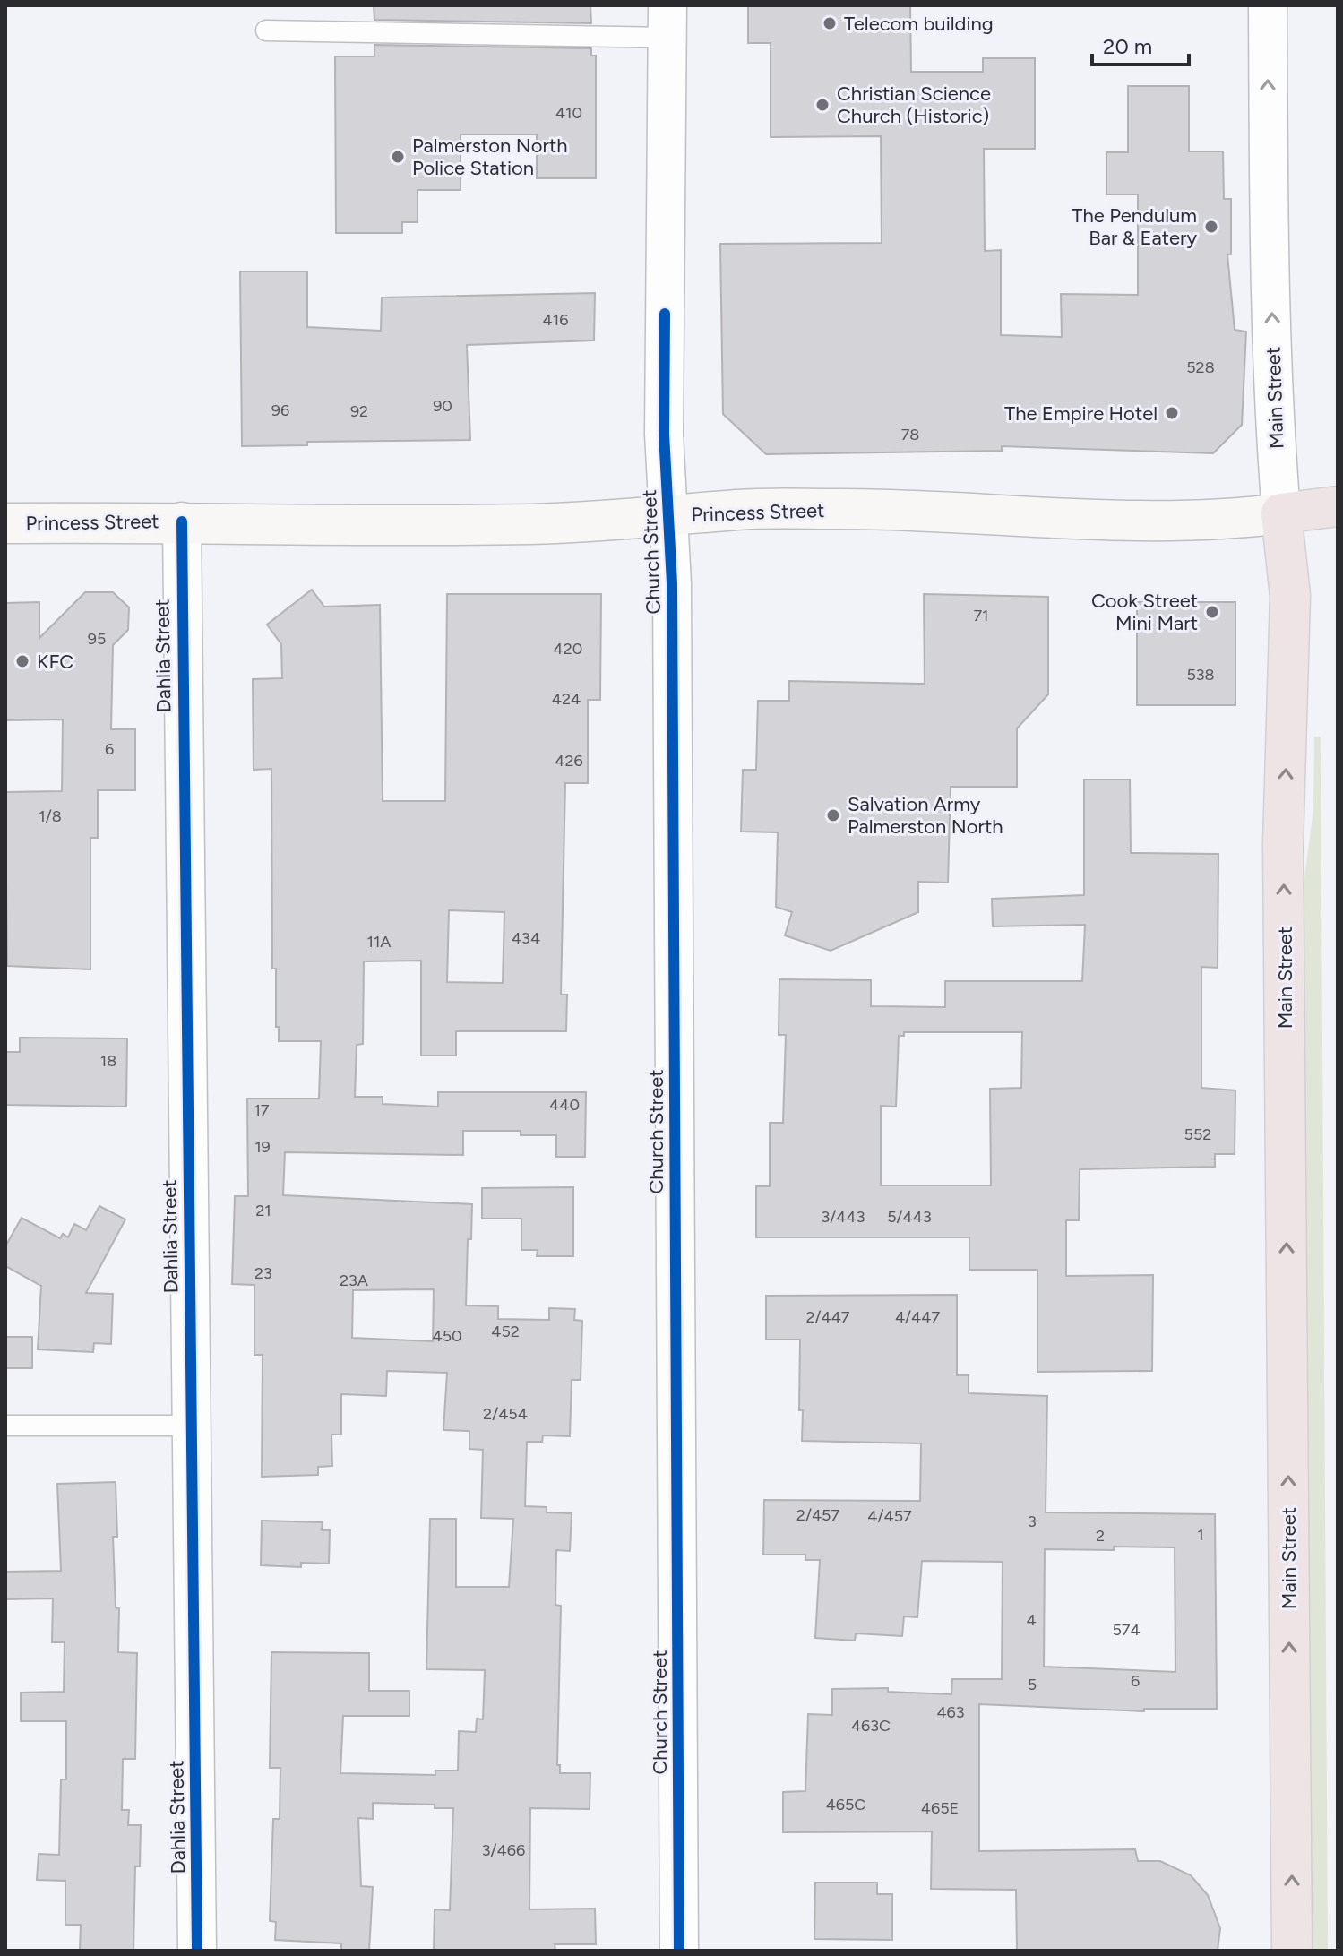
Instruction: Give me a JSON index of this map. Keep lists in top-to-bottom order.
{
  "streets": {
    "highway": ["Main Street", "Princess Street"],
    "street": ["Church Street", "Dahlia Street"]
  },
  "crossings": [
    ["Main Street", "Princess Street"],
    ["Princess Street", "Church Street"],
    ["Princess Street", "Dahlia Street"]
  ],
  "one_way": ["Main Street"],
  "places": [
    "Telecom building",
    "Christian Science Church (Historic)",
    "Palmerston North Police Station",
    "The Pendulum Bar & Eatery",
    "The Empire Hotel",
    "Cook Street Mini Mart",
    "KFC",
    "Salvation Army Palmerston North"
  ],
  "house_numbers": [
    "410",
    "416",
    "528",
    "90",
    "96",
    "92",
    "78",
    "71",
    "95",
    "420",
    "538",
    "424",
    "6",
    "426",
    "1/8",
    "434",
    "11A",
    "18",
    "440",
    "17",
    "552",
    "19",
    "21",
    "3/443",
    "5/443",
    "23",
    "23A",
    "2/447",
    "4/447",
    "452",
    "450",
    "2/454",
    "2/457",
    "4/457",
    "3",
    "1",
    "2",
    "4",
    "574",
    "6",
    "5",
    "463",
    "463C",
    "465C",
    "465E",
    "3/466"
  ],
  "scale_bar": "20 m"
}
